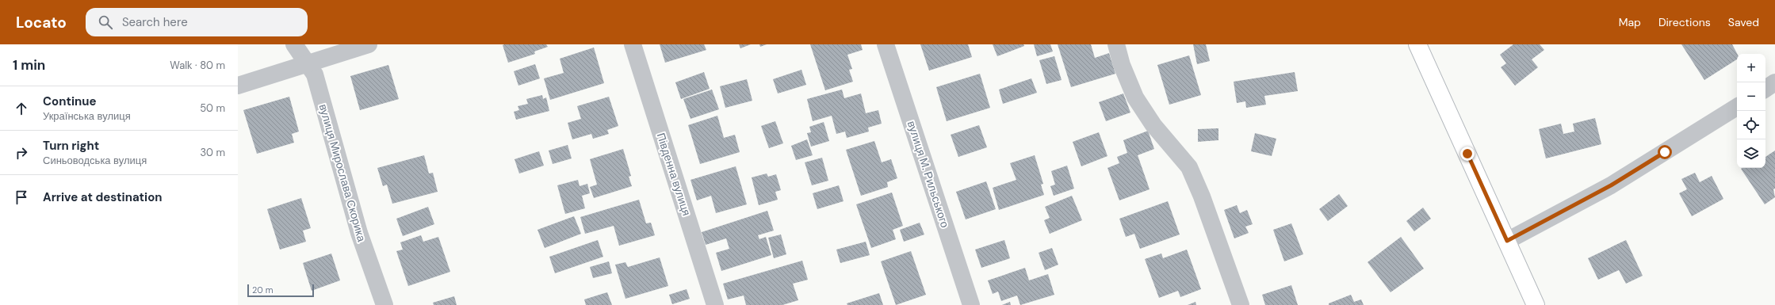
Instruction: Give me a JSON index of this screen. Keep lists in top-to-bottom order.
{
  "streets": {
    "street": ["вулиця Мирослава Скорика", "Південна вулиця", "вулиця М. Рильського"]
  },
  "scale_bar": "20 m",
  "page": {
    "header": "Locato",
    "search": "Search here",
    "nav": ["Map", "Directions", "Saved"],
    "heading": ["1 min", "Walk · 80 m"],
    "map_buttons": ["+", "−"],
    "list": [
      ["Continue", "Українська вулиця", "50 m"],
      ["Turn right", "Синьоводська вулиця", "30 m"],
      "Arrive at destination"
    ],
    "scale": "20 m"
  }
}
